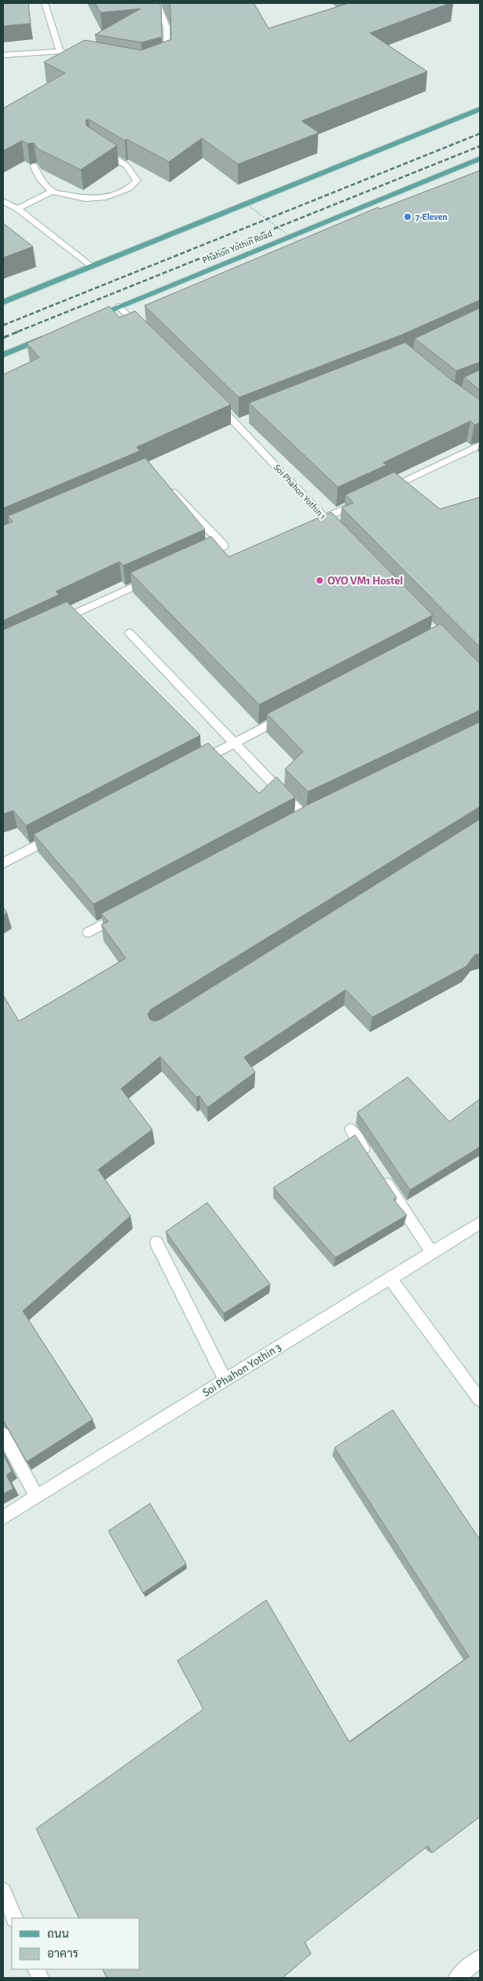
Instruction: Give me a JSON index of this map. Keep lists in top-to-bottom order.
{
  "streets": {
    "main road": ["Phahon Yothin Road"],
    "street": ["Soi Phahon Yothin 1", "Soi Phahon Yothin 3"]
  },
  "places": ["7-Eleven", "OYO VM1 Hostel"],
  "legend": ["ถนน", "อาคาร"]
}
